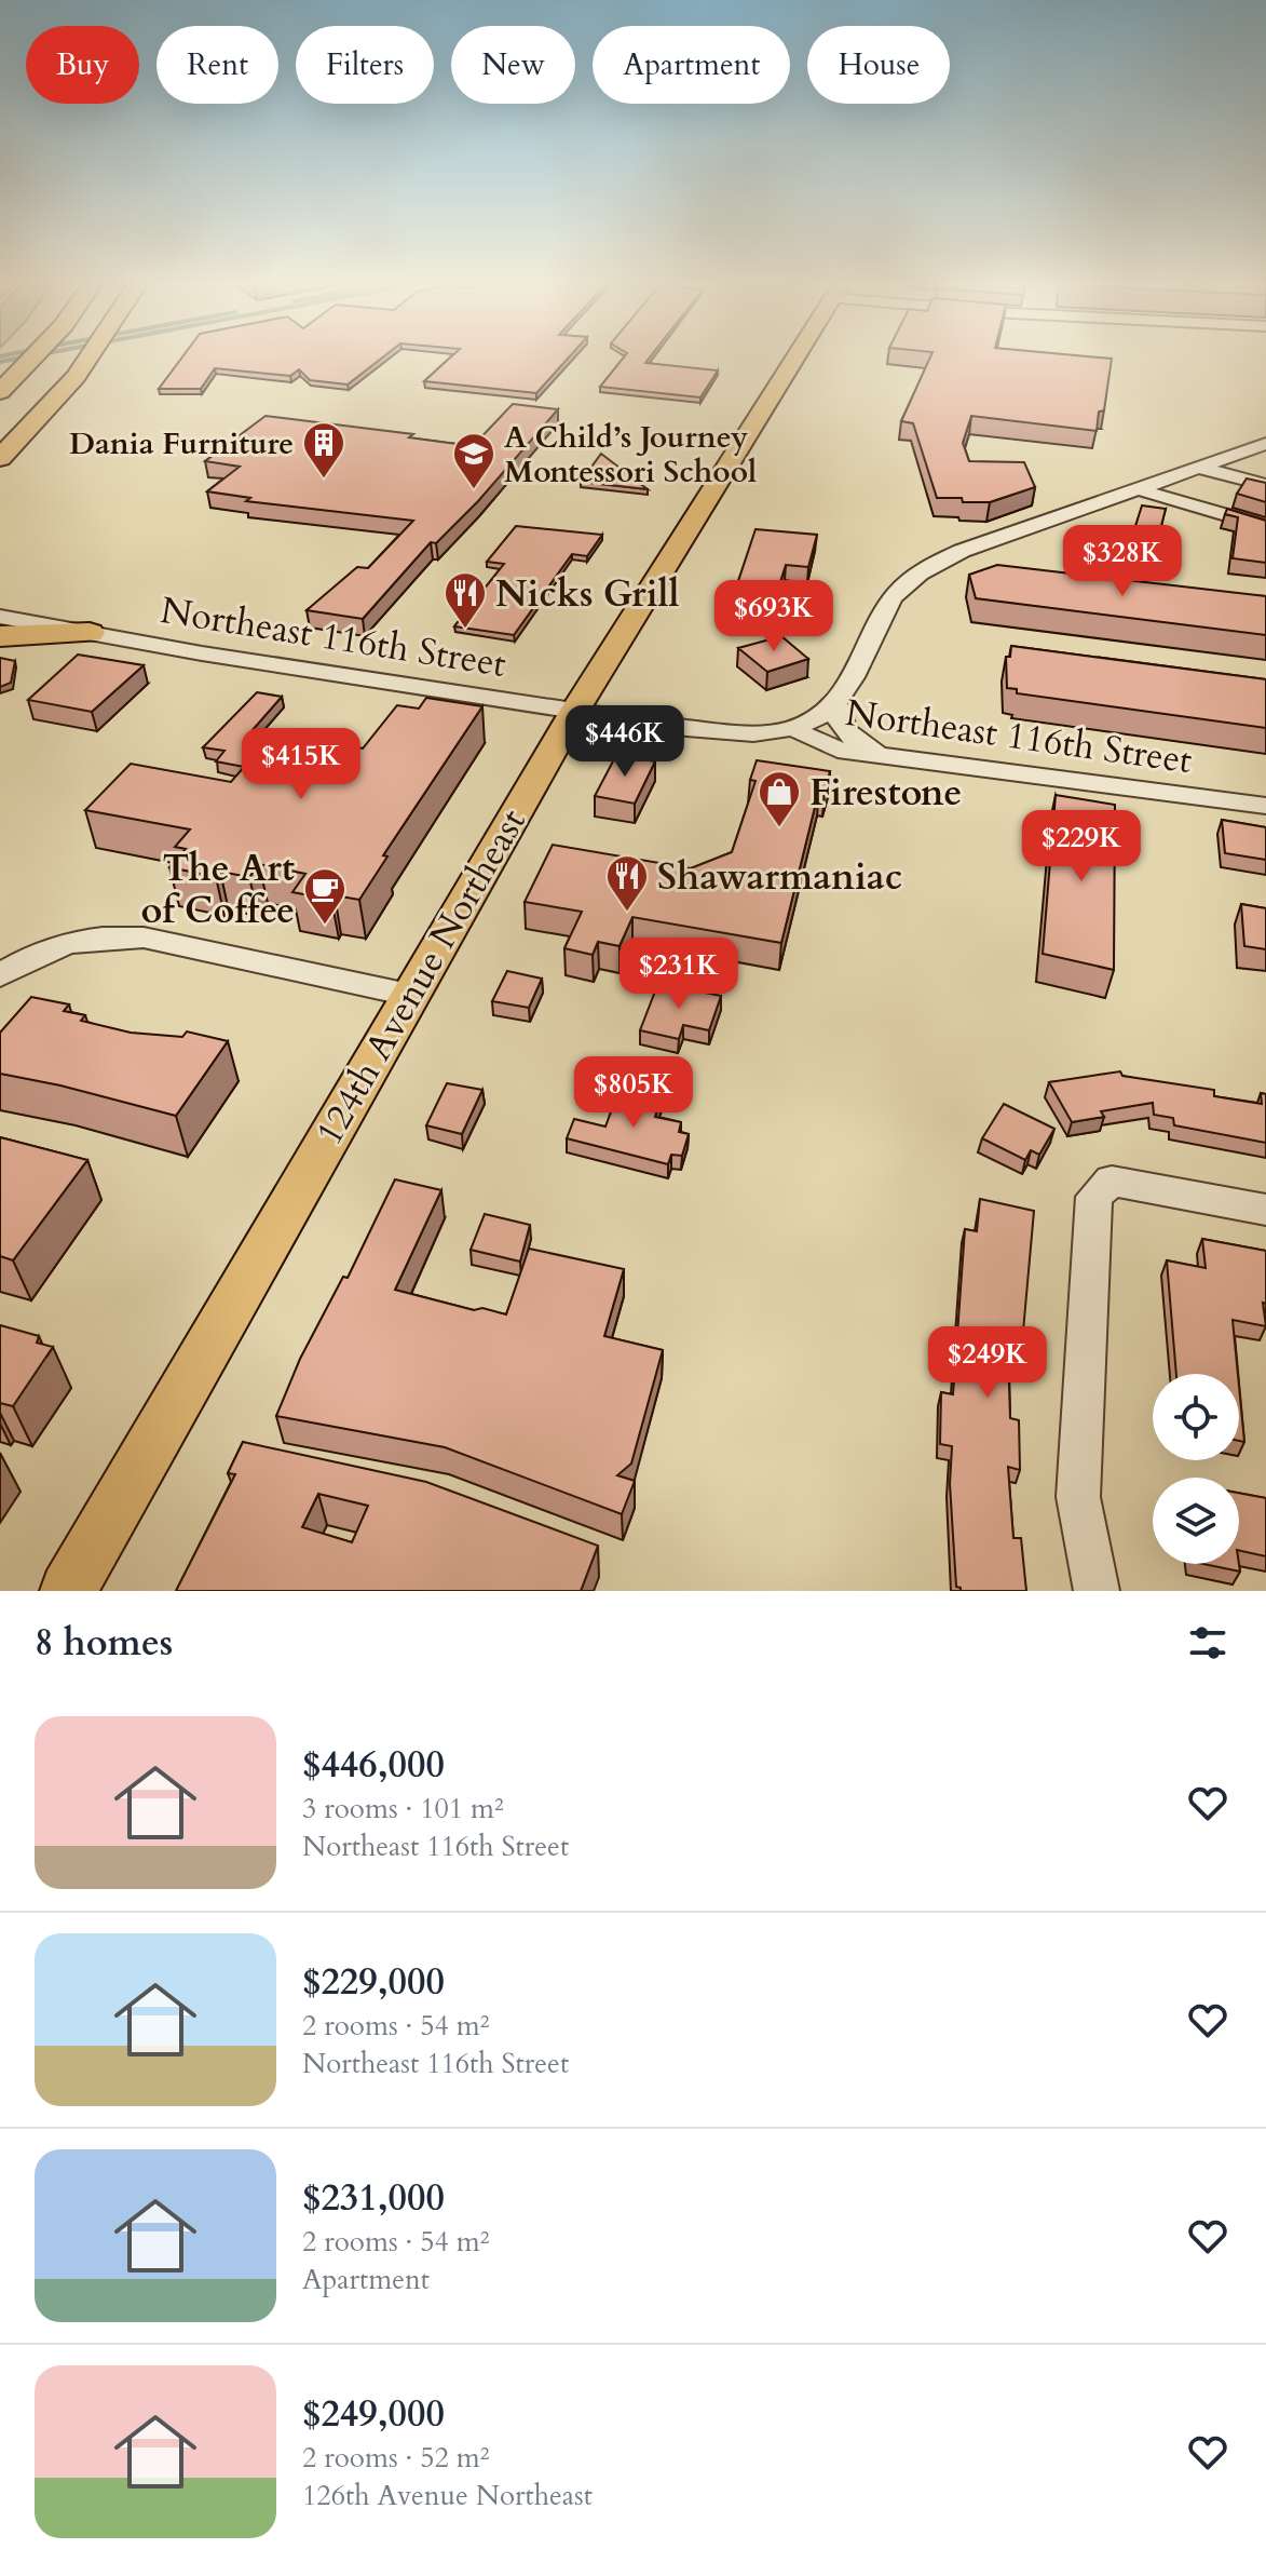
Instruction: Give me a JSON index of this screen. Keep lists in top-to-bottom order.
{
  "streets": {
    "main road": ["124th Avenue Northeast"],
    "street": ["Northeast 116th Street"]
  },
  "crossings": [
    ["Northeast 116th Street", "124th Avenue Northeast"]
  ],
  "places": {
    "building": ["Dania Furniture"],
    "school or university": ["A Child’s Journey Montessori School"],
    "restaurant": ["Nicks Grill", "Shawarmaniac"],
    "shop": ["Firestone"],
    "cafe": ["The Art of Coffee"]
  },
  "page": {
    "chip": [
      "Buy",
      "Rent",
      "Filters",
      "New",
      "Apartment",
      "House"
    ],
    "price": [
      "$328K",
      "$693K",
      "$446K",
      "$415K",
      "$229K",
      "$231K",
      "$805K",
      "$249K"
    ],
    "heading": "8 homes",
    "list": [
      {
        "name": "$446,000",
        "note": "3 rooms · 101 m² · Northeast 116th Street"
      },
      {
        "name": "$229,000",
        "note": "2 rooms · 54 m² · Northeast 116th Street"
      },
      {
        "name": "$231,000",
        "note": "2 rooms · 54 m² · Apartment"
      },
      {
        "name": "$249,000",
        "note": "2 rooms · 52 m² · 126th Avenue Northeast"
      }
    ]
  }
}
